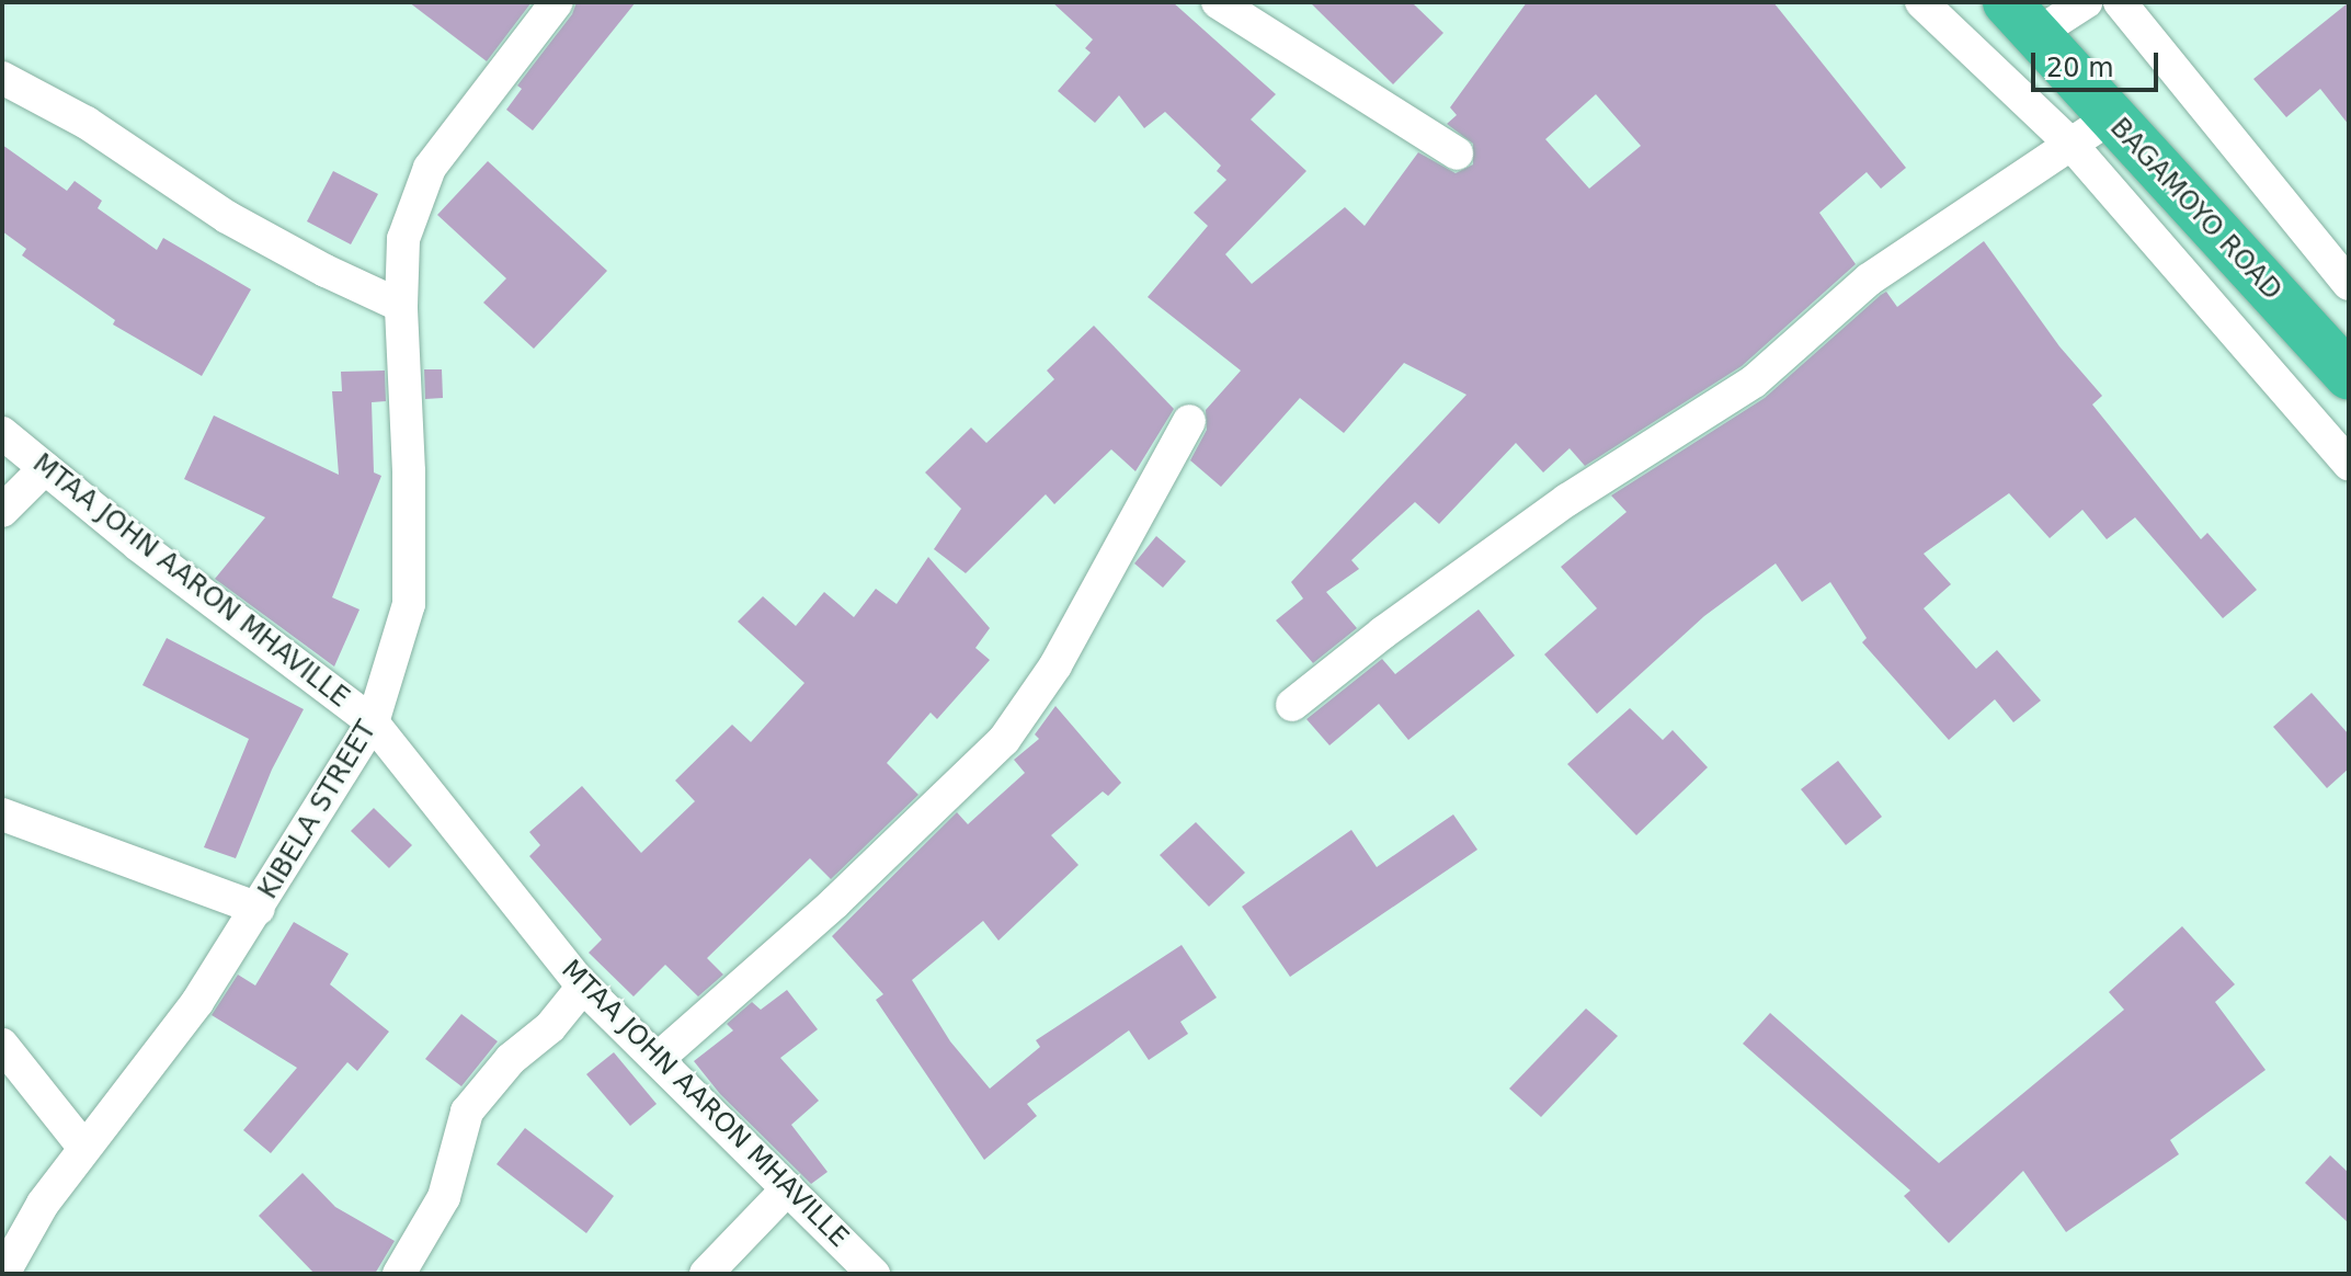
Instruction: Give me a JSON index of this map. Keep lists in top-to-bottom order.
{
  "streets": {
    "highway": ["BAGAMOYO ROAD"],
    "street": ["MTAA JOHN AARON MHAVILLE", "KIBELA STREET"]
  },
  "crossings": [
    ["MTAA JOHN AARON MHAVILLE", "KIBELA STREET"]
  ],
  "scale_bar": "20 m"
}
